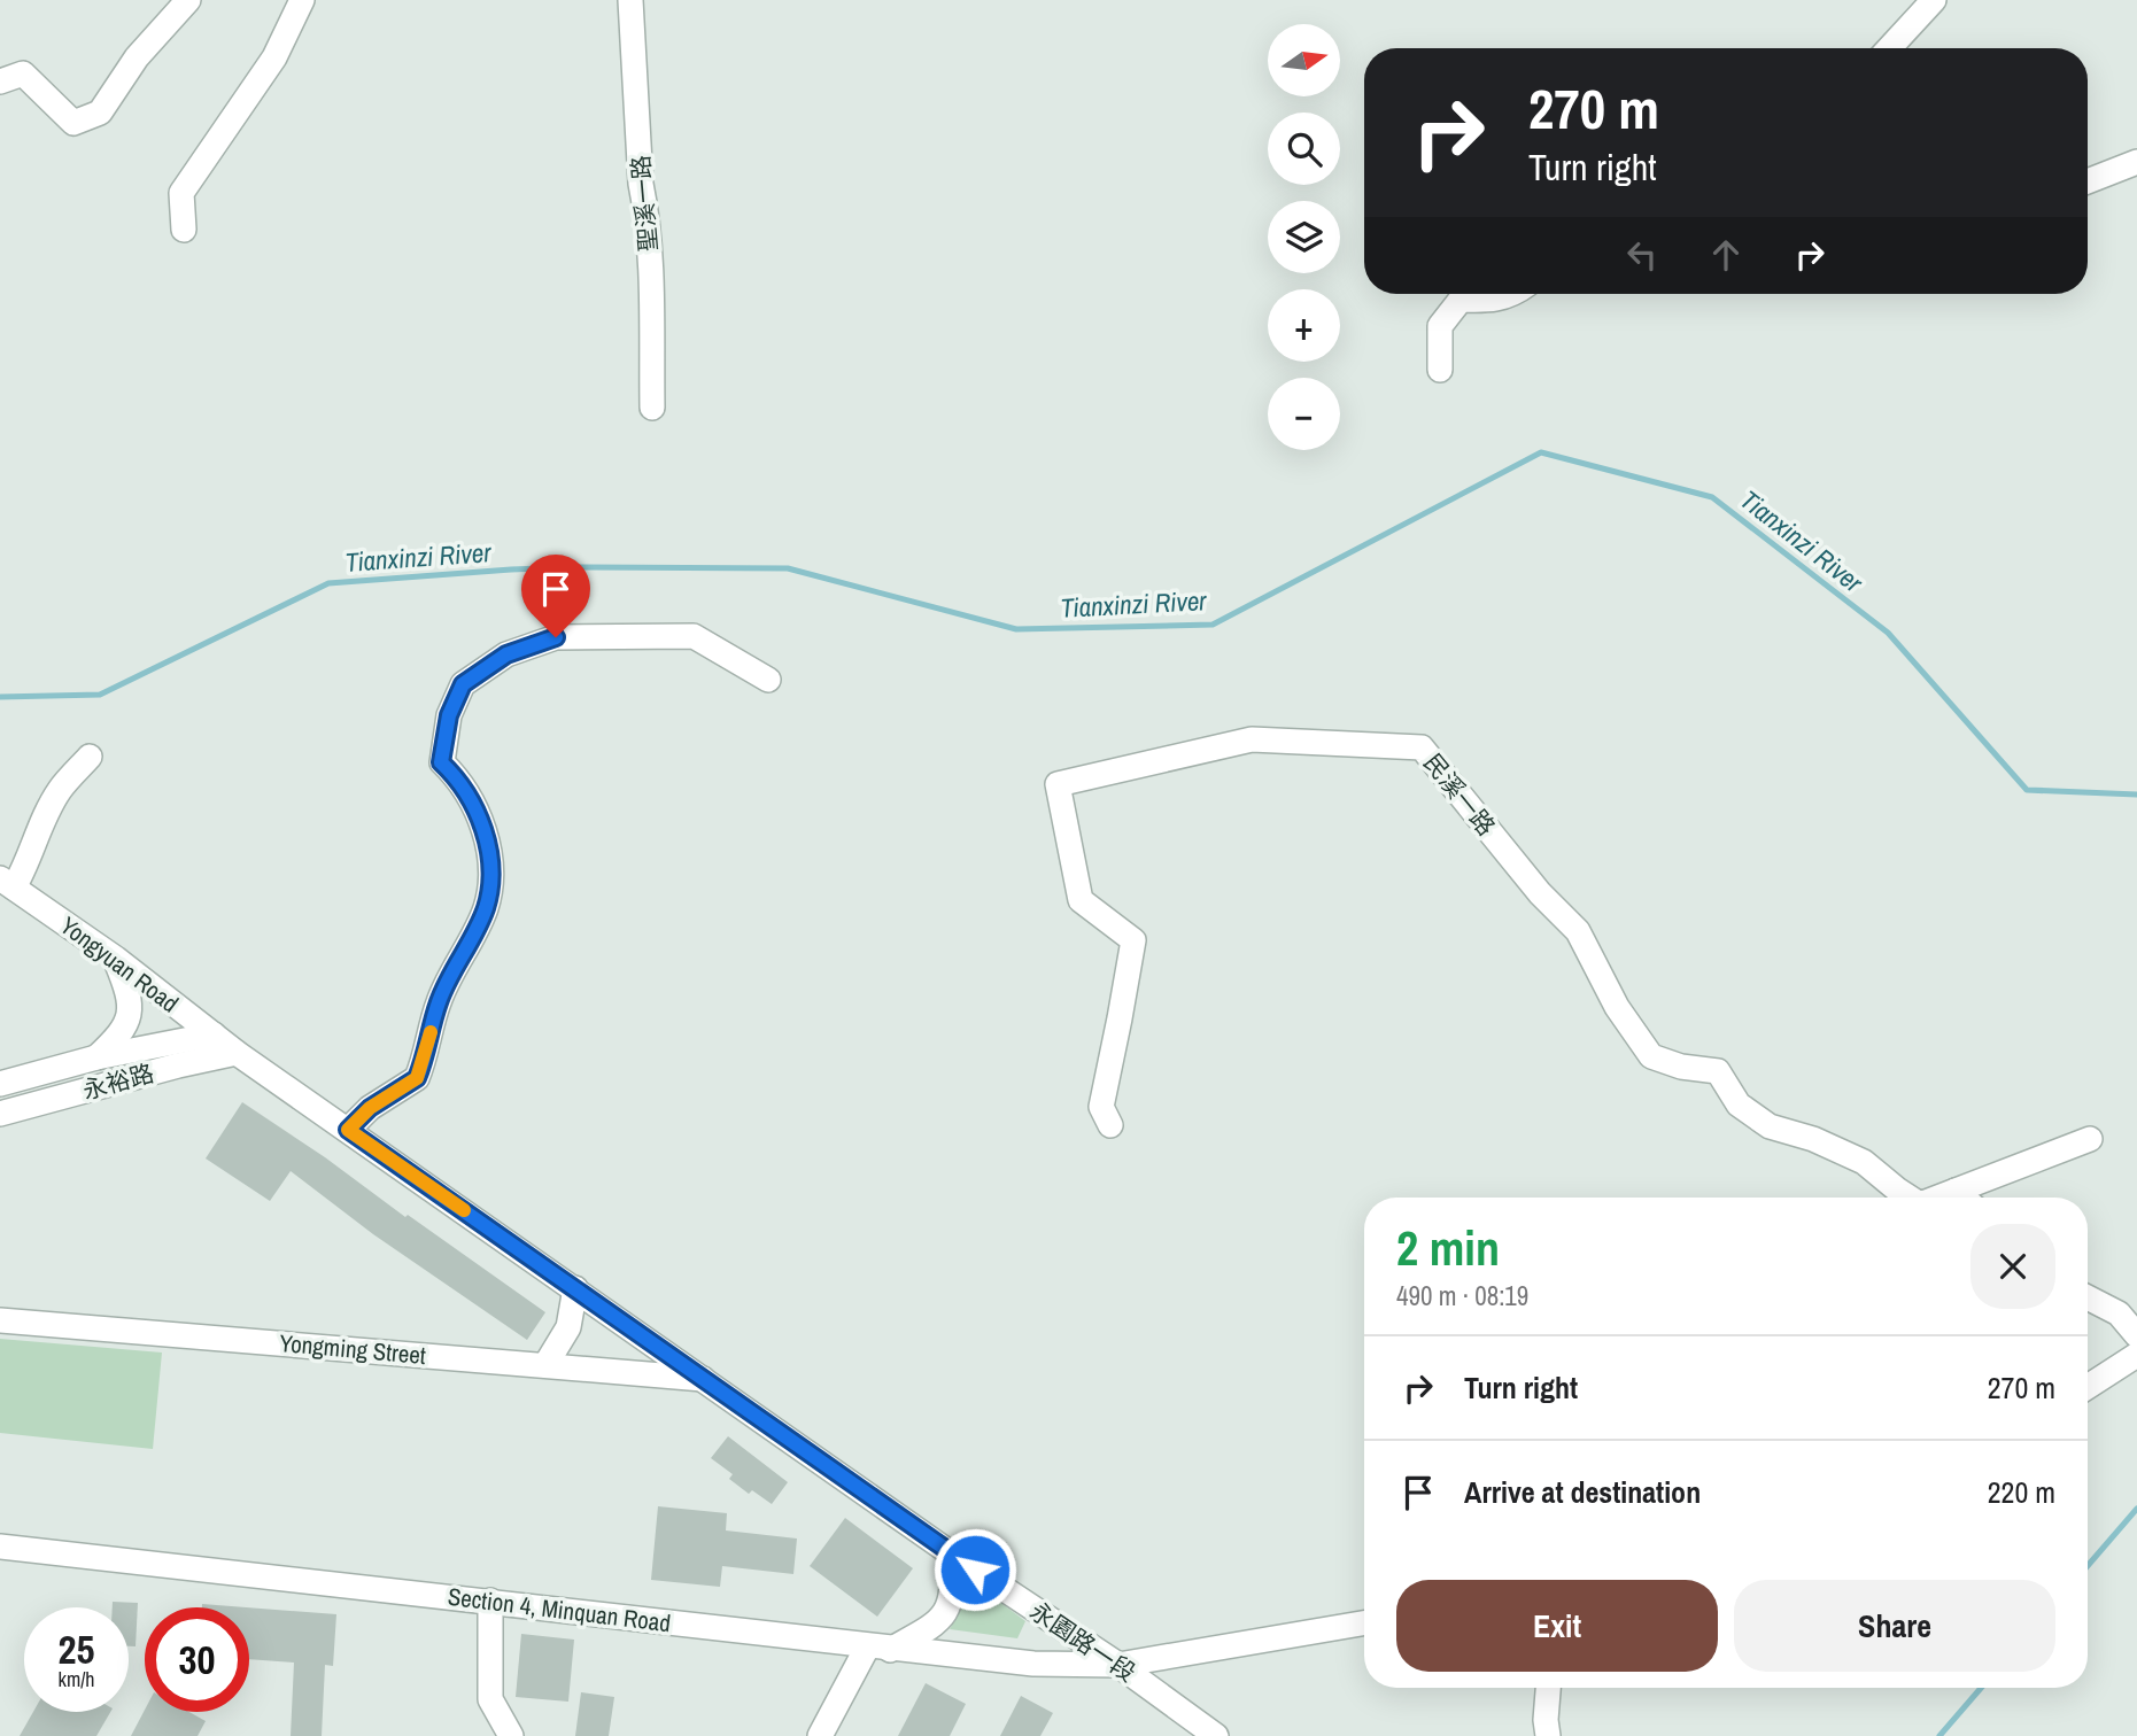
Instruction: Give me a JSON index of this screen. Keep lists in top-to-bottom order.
{
  "streets": {
    "street": [
      "聖溪一路",
      "民溪一路",
      "Yongyuan Road",
      "永裕路",
      "Yongming Street",
      "Section 4, Minquan Road",
      "永園路一段"
    ]
  },
  "crossings": [
    ["Yongyuan Road", "永裕路"],
    ["Yongyuan Road", "永園路一段"],
    ["永裕路", "永園路一段"],
    ["Yongming Street", "永園路一段"],
    ["Section 4, Minquan Road", "永園路一段"]
  ],
  "water": ["Tianxinzi River"],
  "north": "right",
  "page": {
    "map_buttons": ["+", "−"],
    "turn": ["270 m", "Turn right"],
    "heading": ["2 min", "490 m · 08:19"],
    "list": [
      {
        "name": "Turn right",
        "value": "270 m"
      },
      {
        "name": "Arrive at destination",
        "value": "220 m"
      }
    ],
    "buttons": ["Exit", "Share"],
    "speed": "25 km/h",
    "limit": "30"
  }
}
